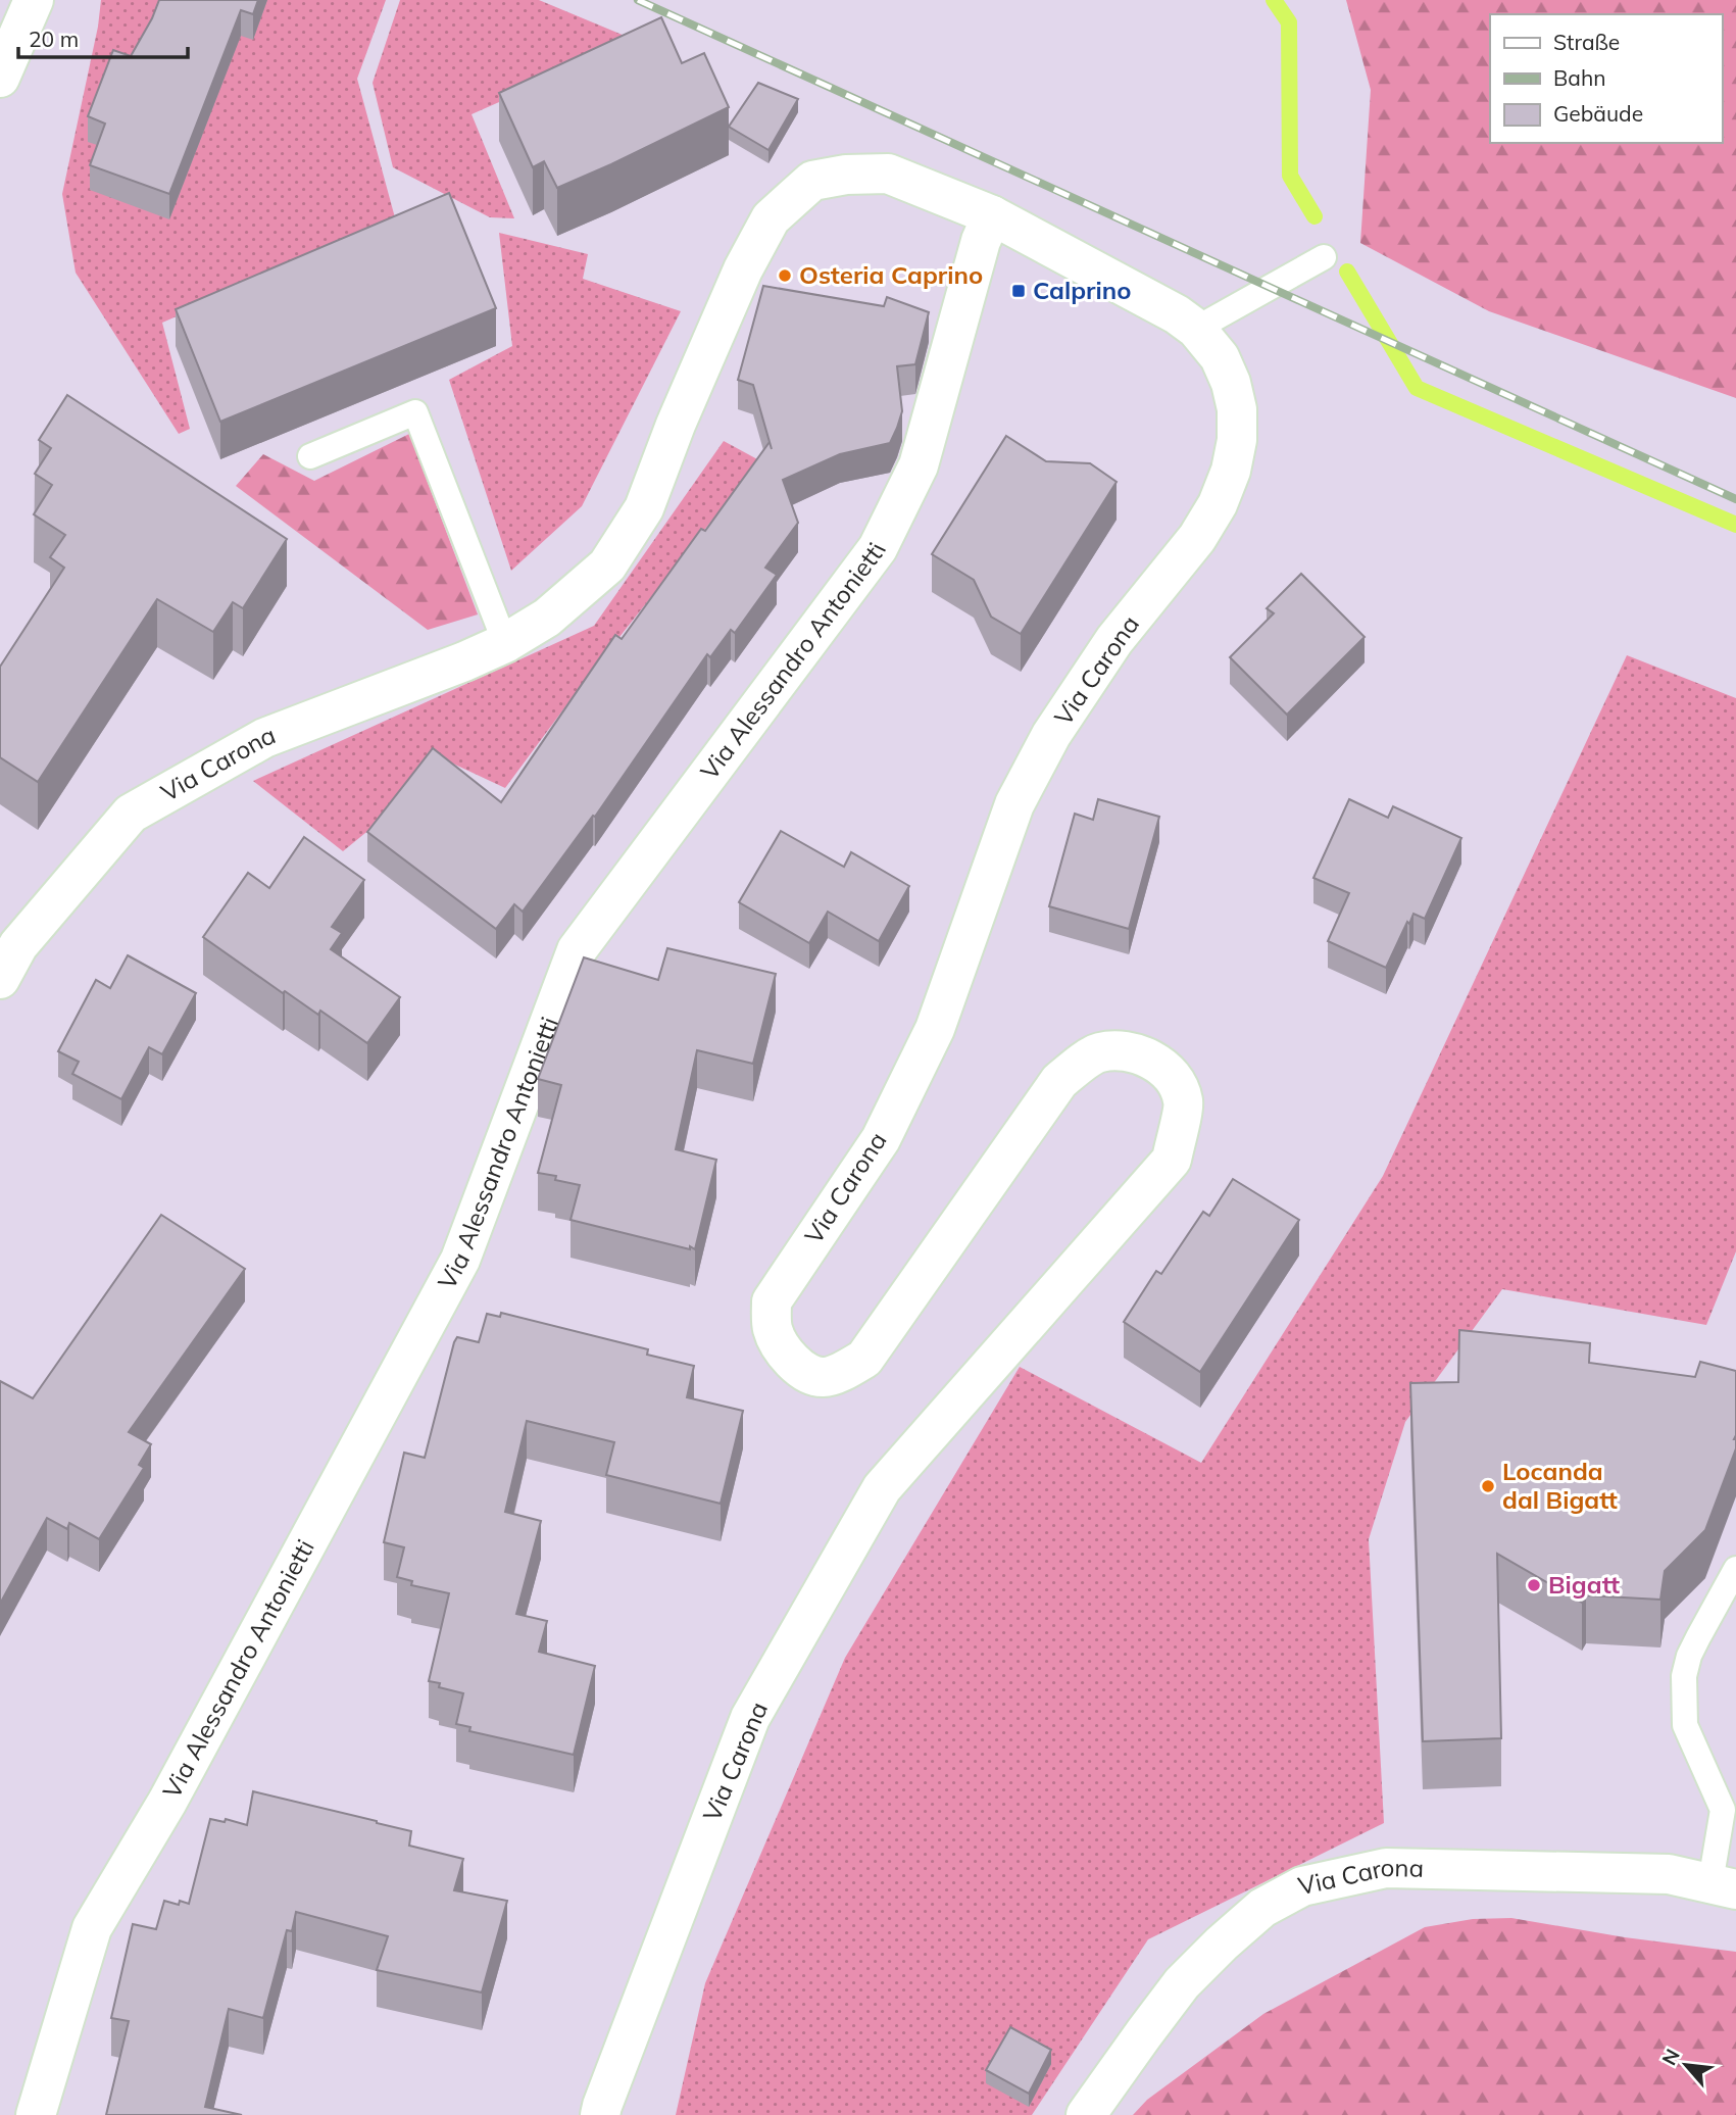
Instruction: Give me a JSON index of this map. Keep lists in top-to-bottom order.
{
  "streets": {
    "street": ["Via Alessandro Antonietti", "Via Carona"]
  },
  "crossings": [
    ["Via Alessandro Antonietti", "Via Carona"]
  ],
  "places": {
    "other": ["Osteria Caprino", "Locanda dal Bigatt", "Bigatt"],
    "transit": ["Calprino"]
  },
  "legend": ["Straße", "Bahn", "Gebäude"],
  "scale_bar": "20 m",
  "north": "top left"
}
